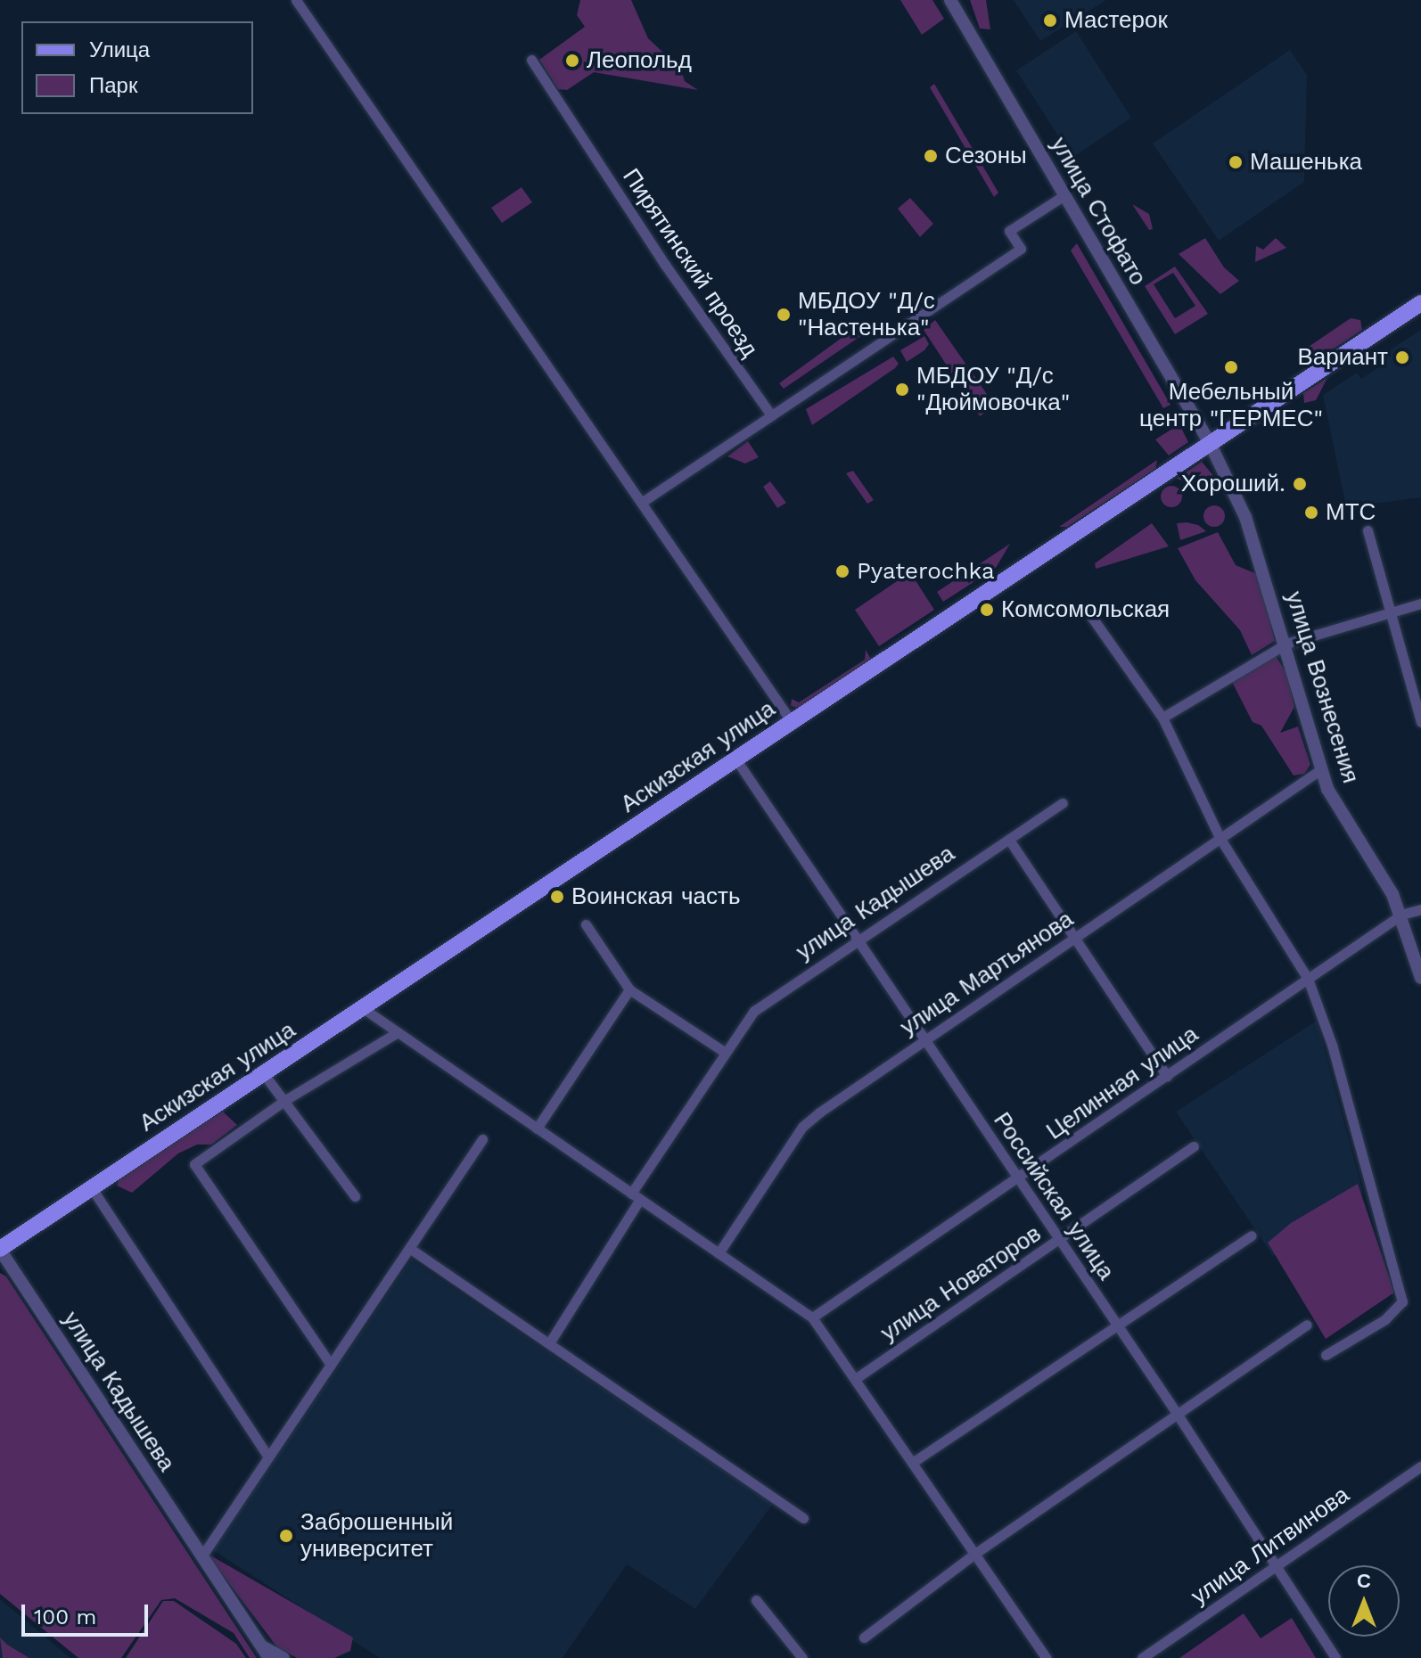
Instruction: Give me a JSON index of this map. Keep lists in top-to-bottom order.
{
  "streets": {
    "main road": ["Аскизская улица"],
    "street": [
      "улица Стофато",
      "Пирятинский проезд",
      "улица Вознесения",
      "улица Кадышева",
      "улица Мартьянова",
      "Целинная улица",
      "Российская улица",
      "улица Новаторов",
      "улица Литвинова"
    ]
  },
  "crossings": [
    ["улица Стофато", "улица Вознесения"],
    ["улица Стофато", "Аскизская улица"],
    ["улица Вознесения", "Аскизская улица"],
    ["улица Вознесения", "улица Мартьянова"],
    ["улица Вознесения", "Целинная улица"],
    ["Аскизская улица", "улица Кадышева"],
    ["Аскизская улица", "Российская улица"],
    ["улица Кадышева", "Российская улица"],
    ["улица Мартьянова", "Российская улица"],
    ["Целинная улица", "Российская улица"],
    ["Российская улица", "улица Новаторов"],
    ["Российская улица", "улица Литвинова"]
  ],
  "places": [
    "Мастерок",
    "Леопольд",
    "Сезоны",
    "Машенька",
    "МБДОУ \"Д/с \"Настенька\"",
    "Вариант",
    "Мебельный центр \"ГЕРМЕС\"",
    "МБДОУ \"Д/с \"Дюймовочка\"",
    "Хороший.",
    "МТС",
    "Pyaterochka",
    "Комсомольская",
    "Воинская часть",
    "Заброшенный университет"
  ],
  "legend": ["Улица", "Парк"],
  "scale_bar": "100 m",
  "north": "top"
}
